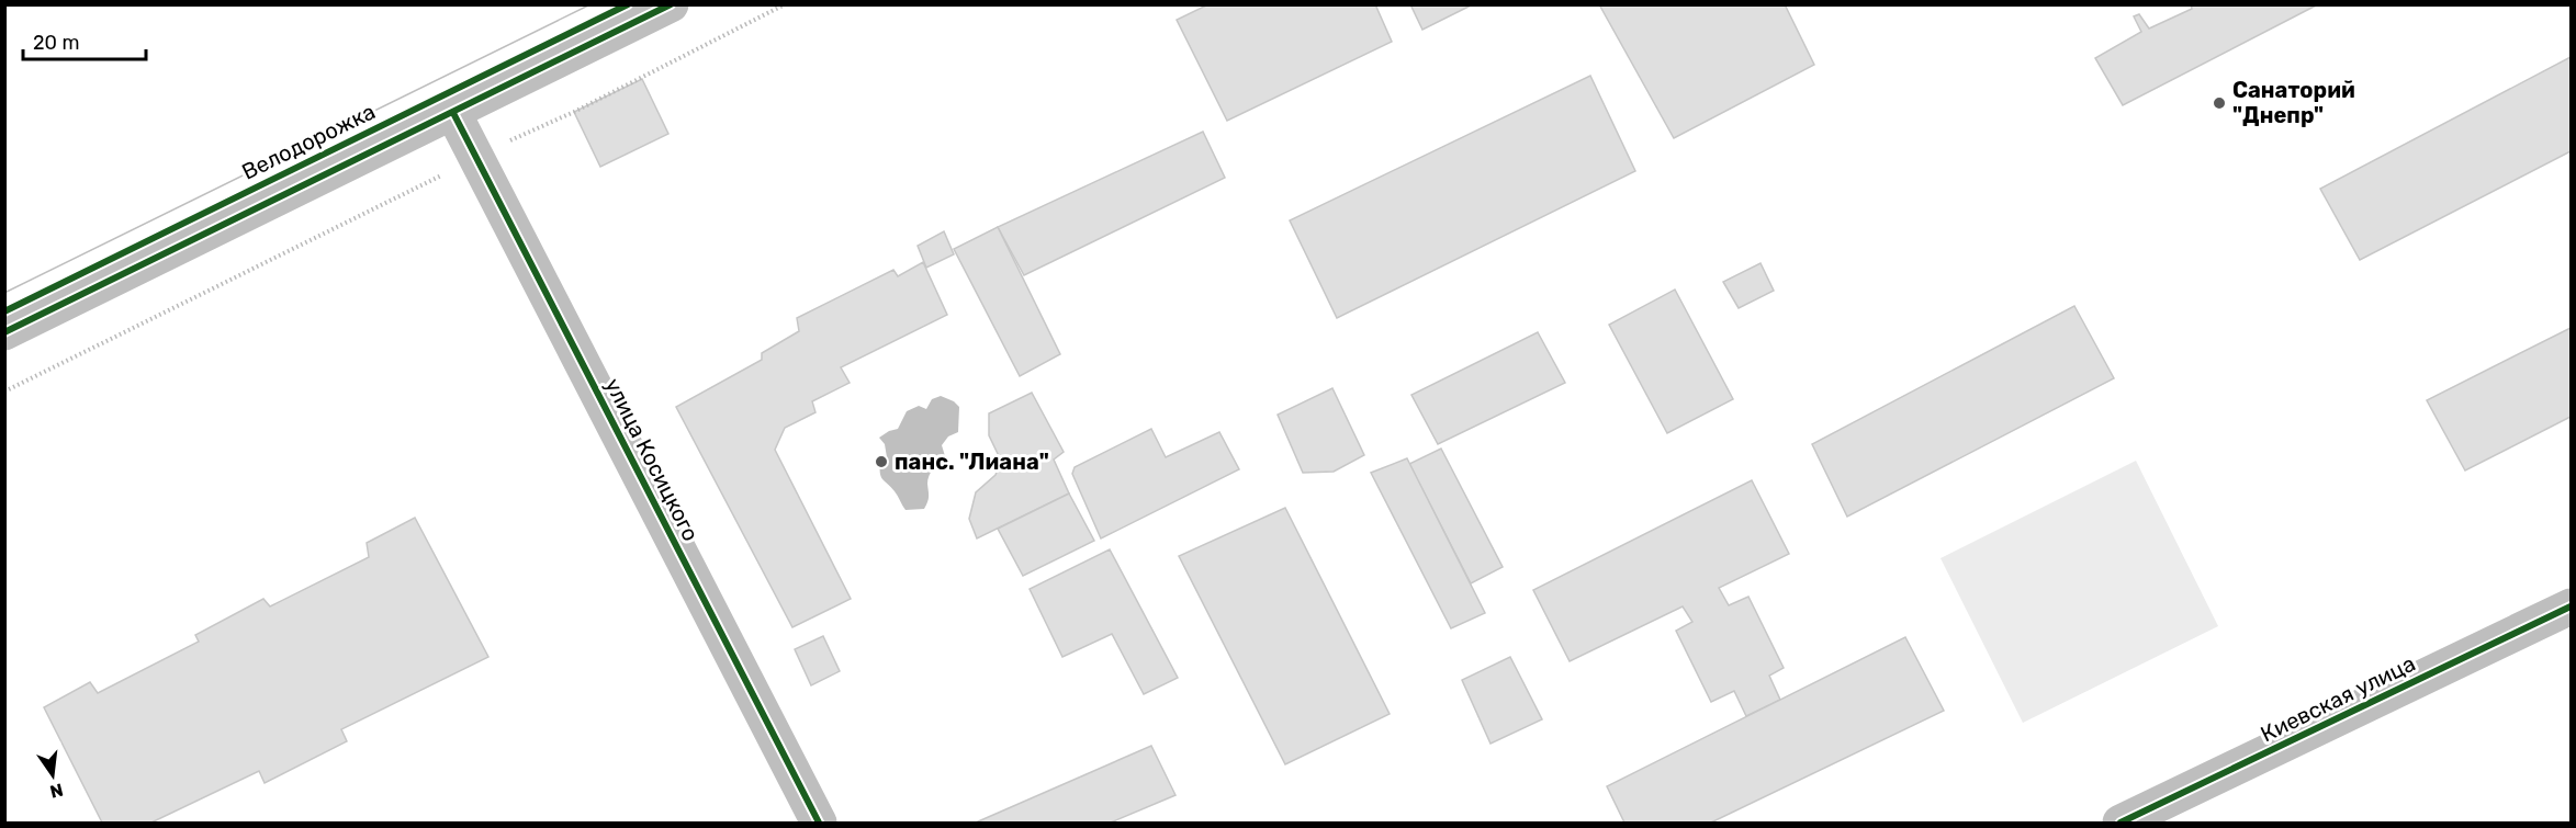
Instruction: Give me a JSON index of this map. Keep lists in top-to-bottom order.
{
  "streets": {
    "street": ["улица Косицкого", "Киевская улица"],
    "cycle path": ["Велодорожка"]
  },
  "places": ["Санаторий \"Днепр\"", "панс. \"Лиана\""],
  "scale_bar": "20 m",
  "north": "bottom"
}
